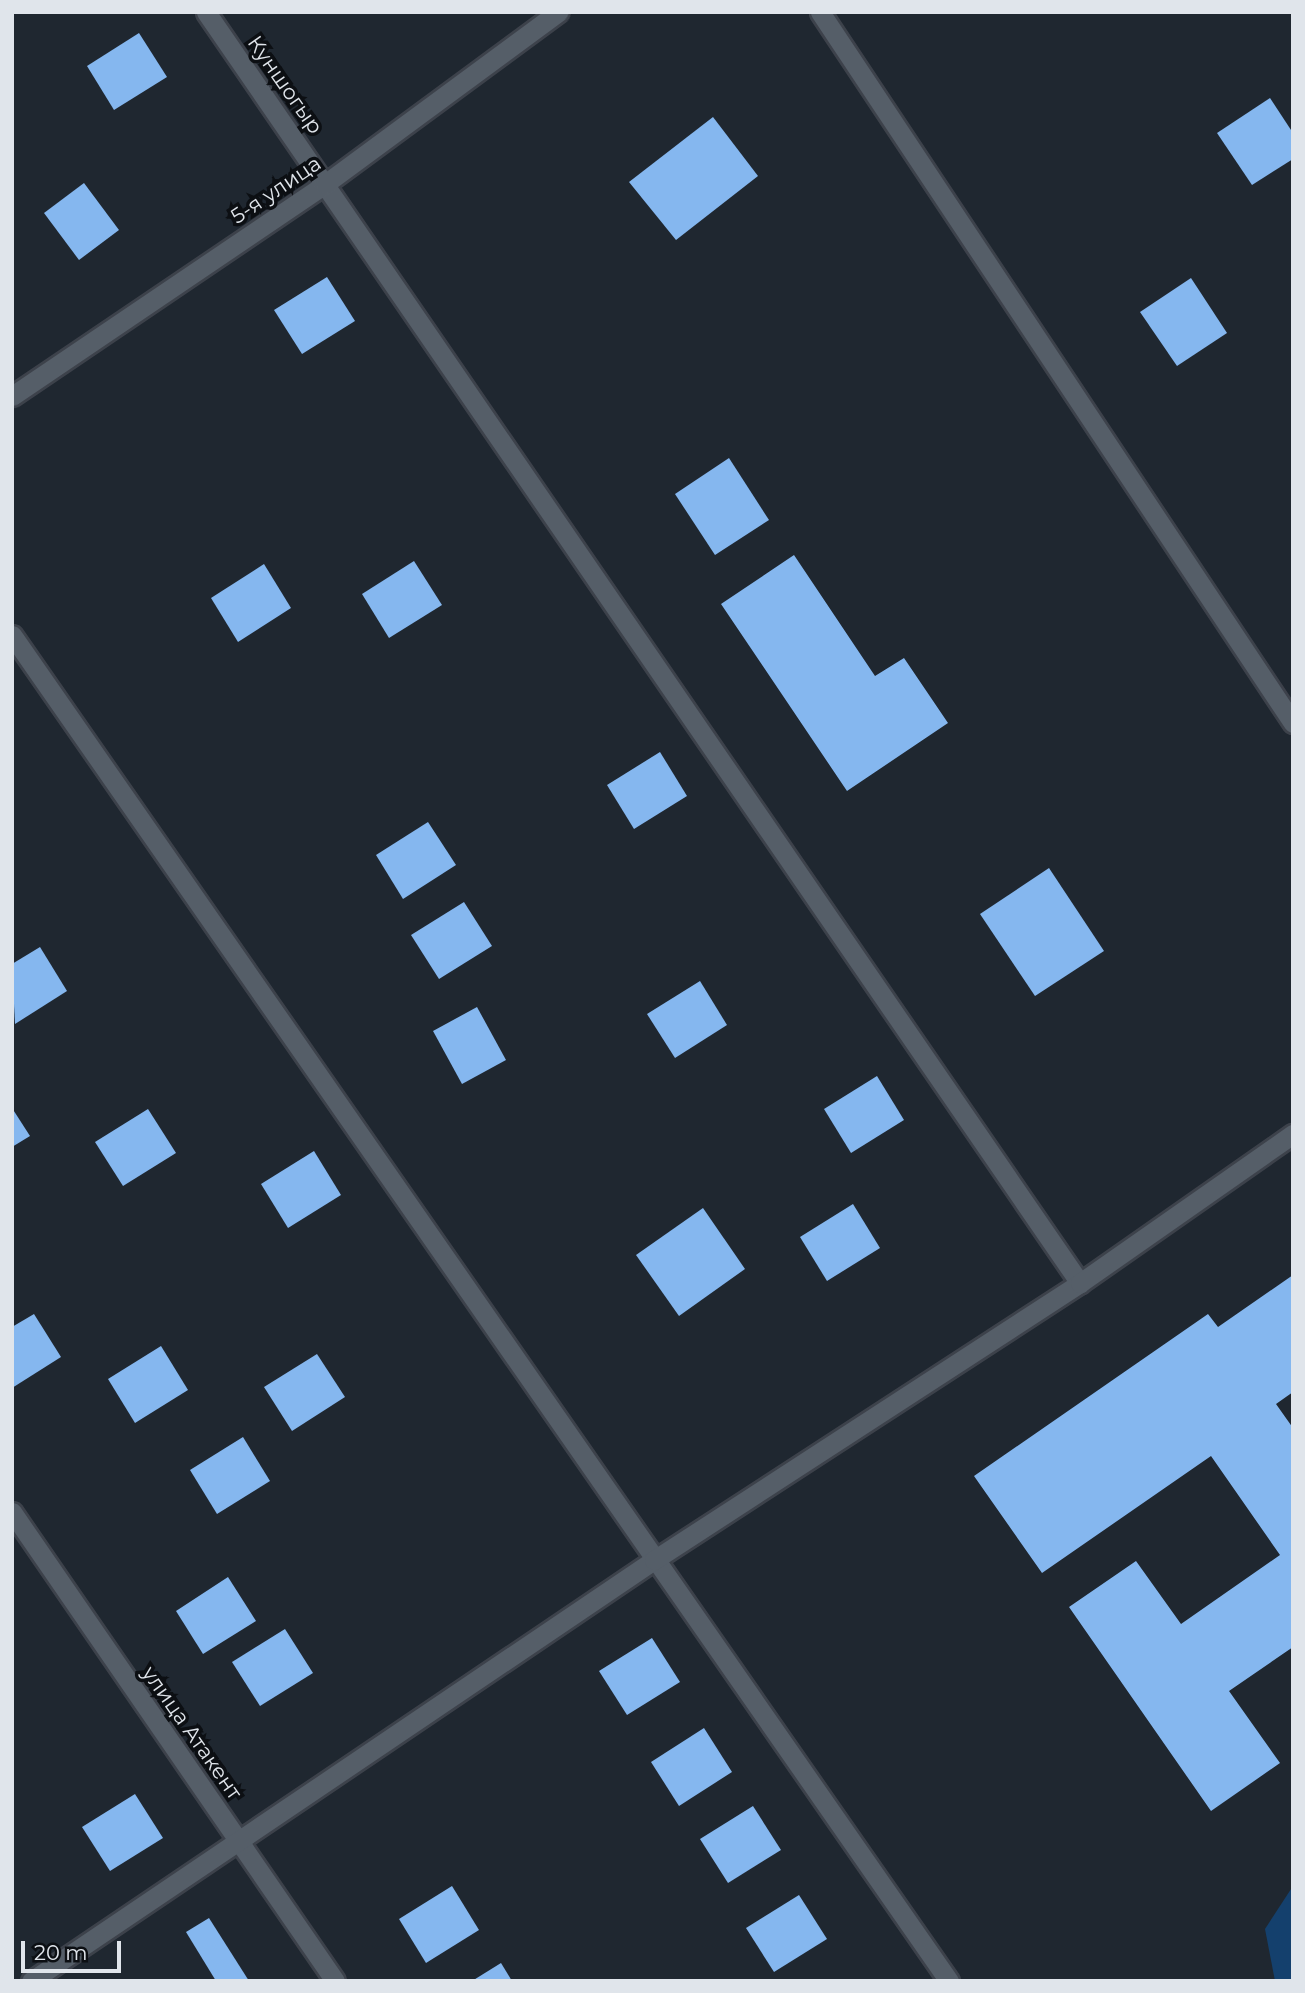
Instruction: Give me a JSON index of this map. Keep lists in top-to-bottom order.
{
  "streets": {
    "street": ["Куншогыр", "5-я улица", "улица Атакент"]
  },
  "crossings": [
    ["Куншогыр", "5-я улица"]
  ],
  "scale_bar": "20 m"
}
